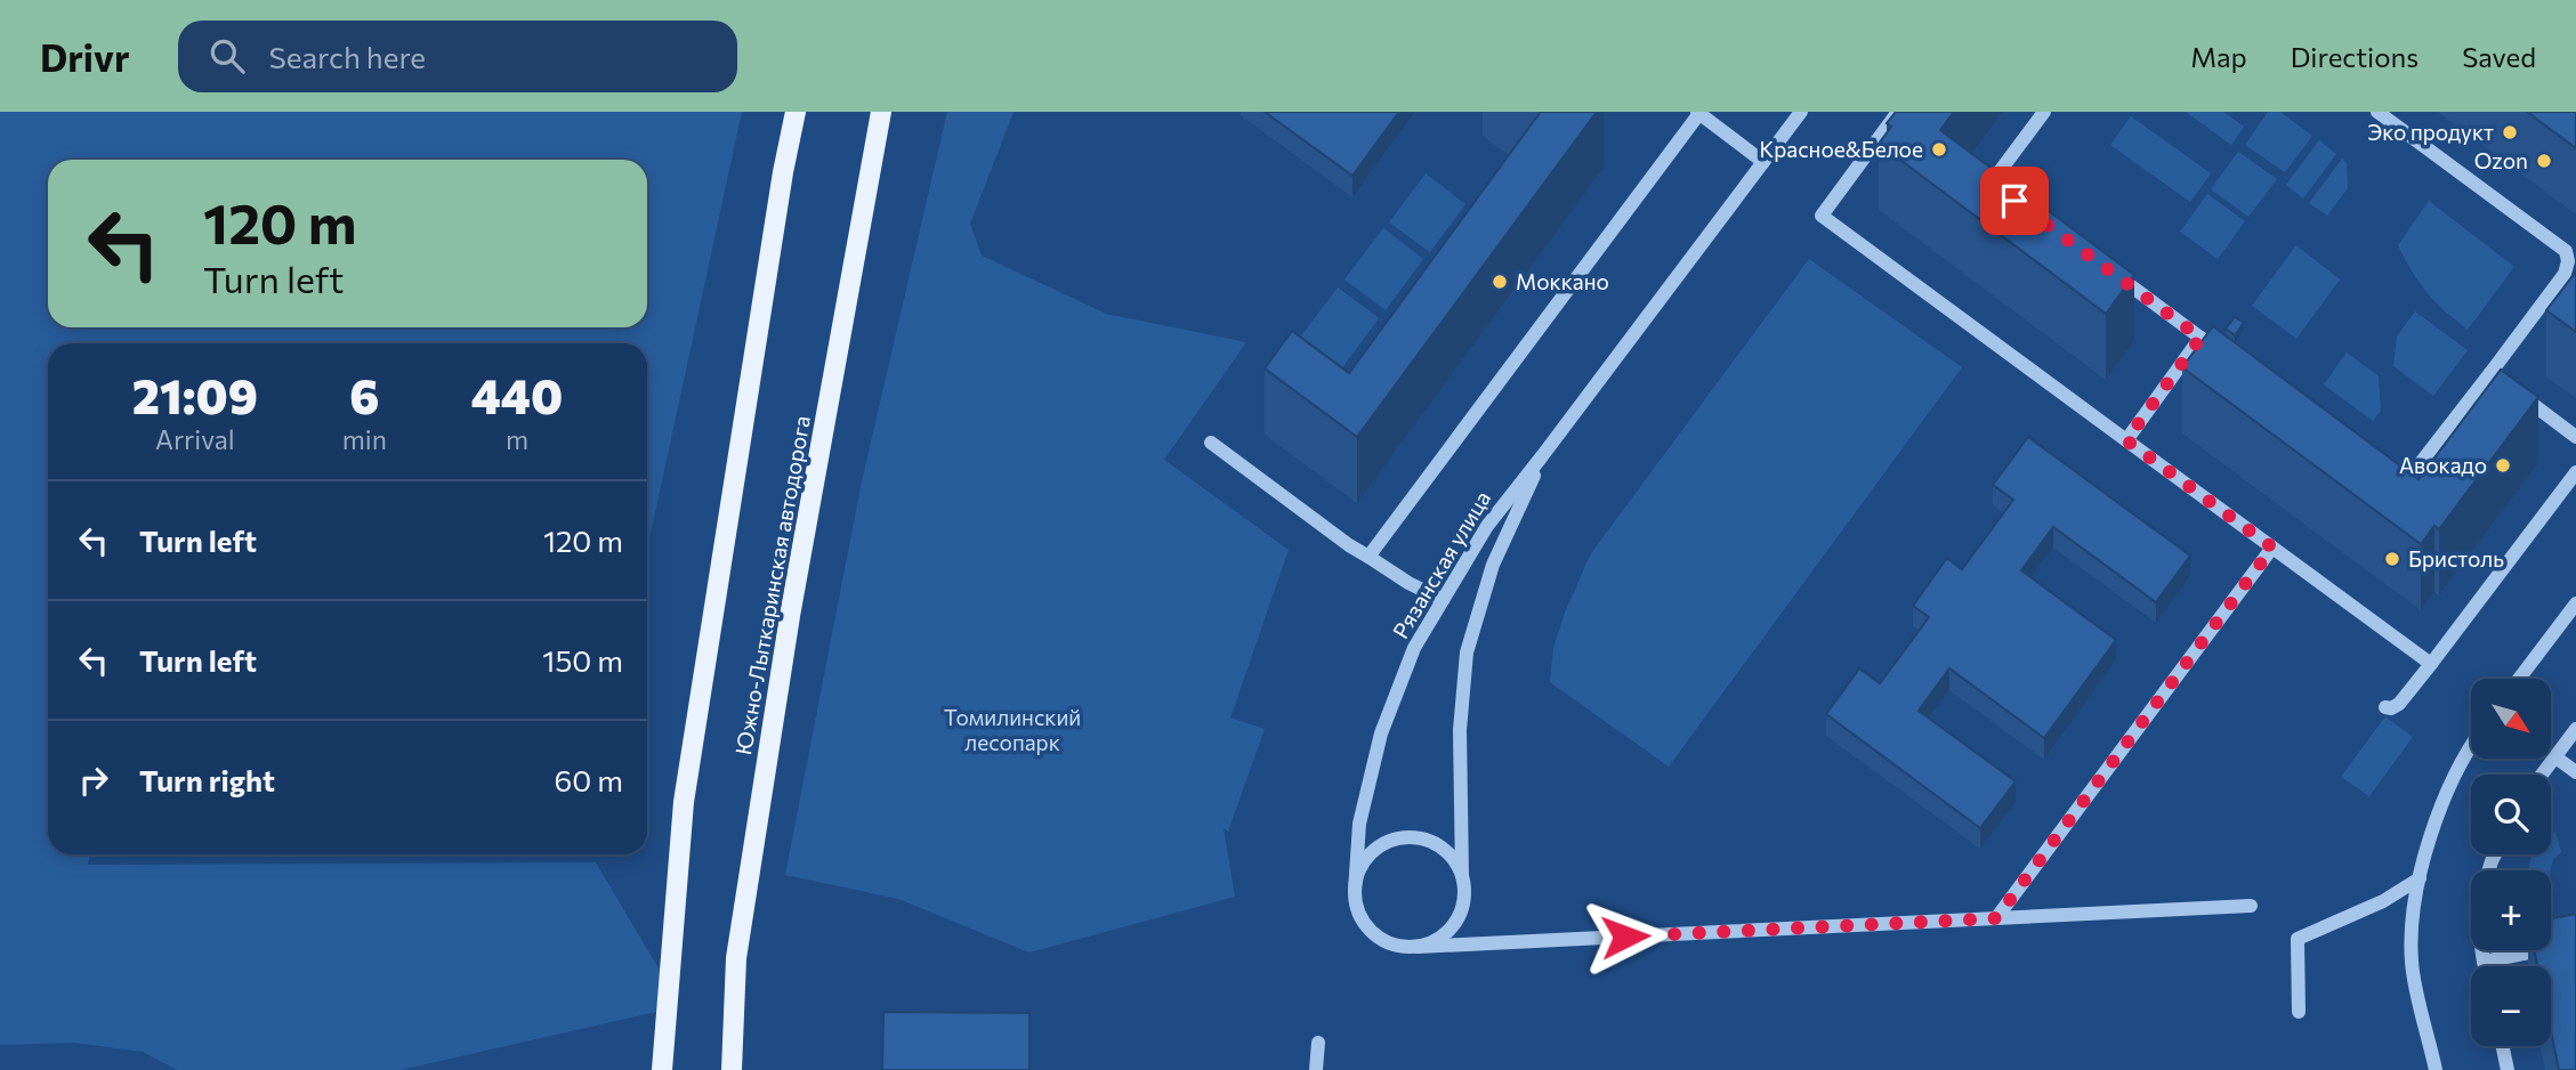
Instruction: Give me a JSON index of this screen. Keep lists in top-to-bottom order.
{
  "streets": {
    "main road": ["Южно-Лыткаринская автодорога"],
    "street": ["Рязанская улица"]
  },
  "parks": ["Томилинский лесопарк"],
  "places": [
    "Эко продукт",
    "Красное&Белое",
    "Ozon",
    "Моккано",
    "Авокадо",
    "Бристоль"
  ],
  "north": "bottom right",
  "page": {
    "header": "Drivr",
    "search": "Search here",
    "nav": ["Map", "Directions", "Saved"],
    "turn": ["120 m", "Turn left"],
    "eta": [
      "21:09",
      "Arrival",
      "6",
      "min",
      "440",
      "m"
    ],
    "list": [
      {
        "name": "Turn left",
        "value": "120 m"
      },
      {
        "name": "Turn left",
        "value": "150 m"
      },
      {
        "name": "Turn right",
        "value": "60 m"
      }
    ],
    "map_buttons": ["+", "−"]
  }
}
